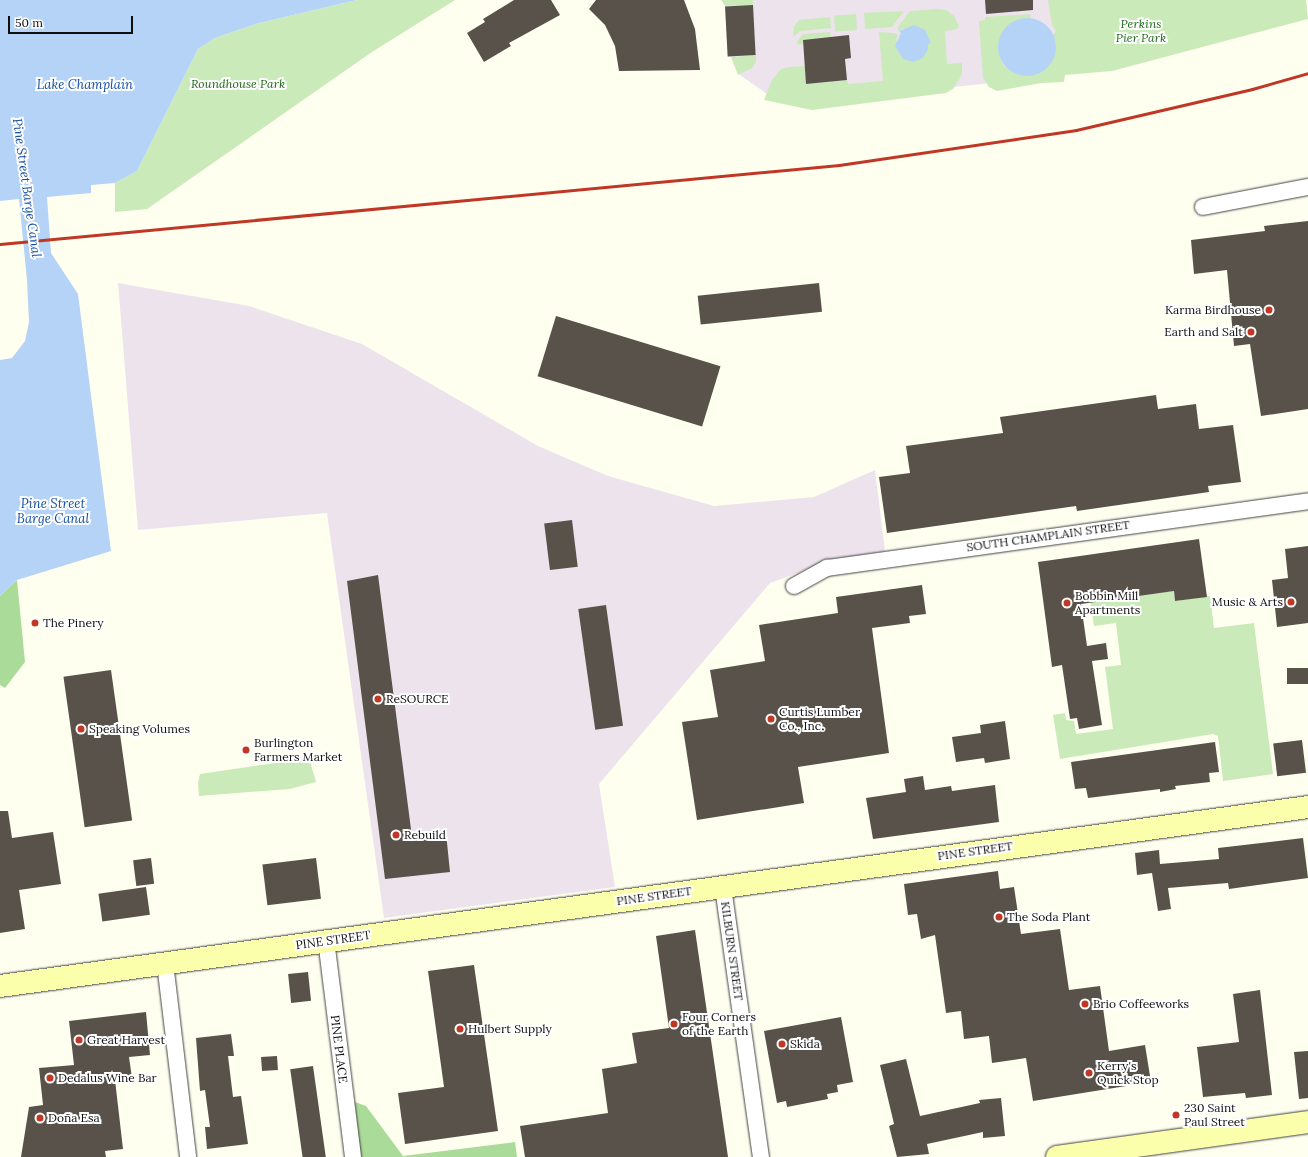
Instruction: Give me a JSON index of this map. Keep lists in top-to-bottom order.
{
  "streets": {
    "main road": ["PINE STREET"],
    "street": ["SOUTH CHAMPLAIN STREET", "KILBURN STREET", "PINE PLACE"]
  },
  "crossings": [
    ["PINE STREET", "KILBURN STREET"],
    ["PINE STREET", "PINE PLACE"]
  ],
  "water": ["Lake Champlain", "Pine Street Barge Canal"],
  "parks": ["Perkins Pier Park", "Roundhouse Park"],
  "places": [
    "Karma Birdhouse",
    "Earth and Salt",
    "Music & Arts",
    "Bobbin Mill Apartments",
    "The Pinery",
    "ReSOURCE",
    "Curtis Lumber Co., Inc.",
    "Speaking Volumes",
    "Burlington Farmers Market",
    "Rebuild",
    "The Soda Plant",
    "Brio Coffeeworks",
    "Four Corners of the Earth",
    "Hulbert Supply",
    "Great Harvest",
    "Skida",
    "Kerry's Quick Stop",
    "Dedalus Wine Bar",
    "230 Saint Paul Street",
    "Doña Esa"
  ],
  "scale_bar": "50 m"
}
